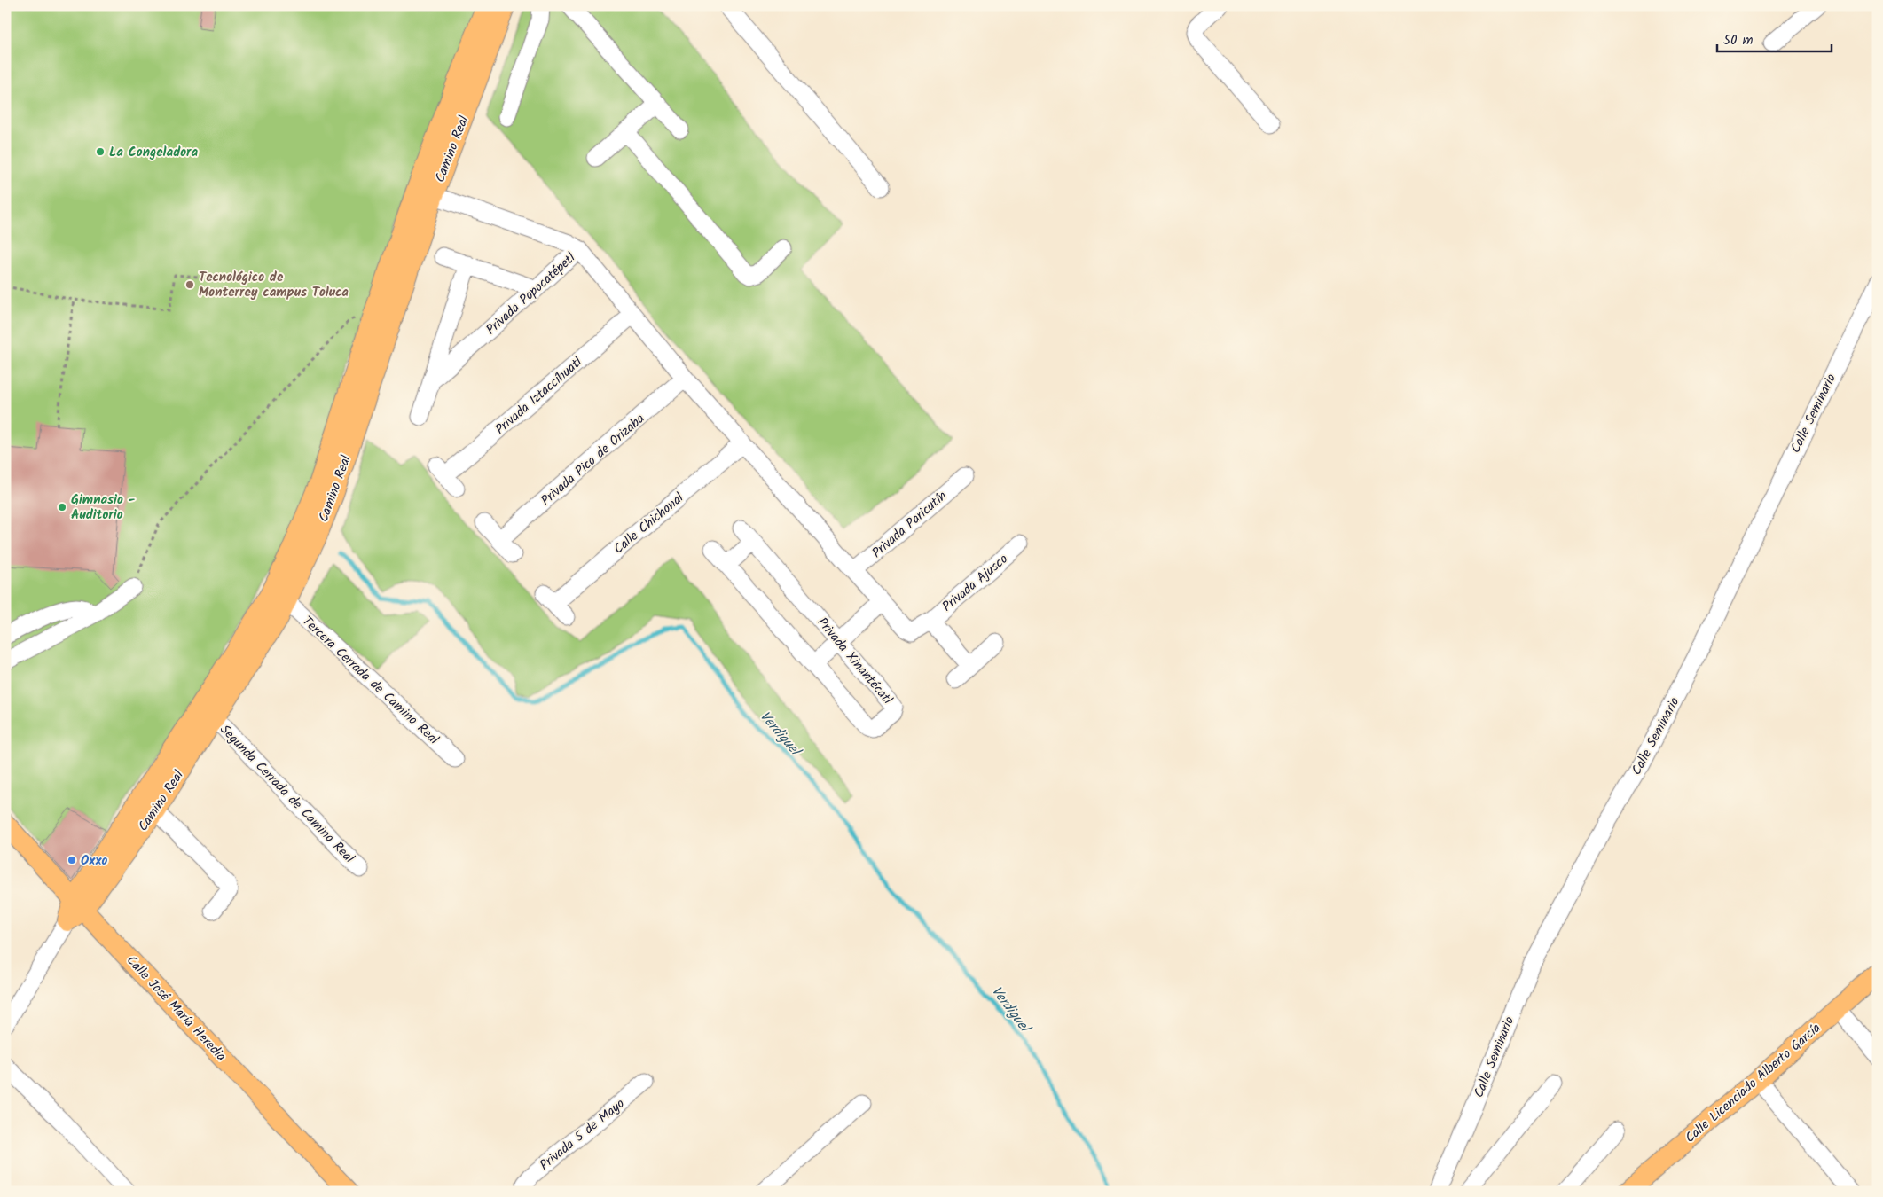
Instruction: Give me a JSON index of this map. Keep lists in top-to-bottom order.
{
  "streets": {
    "main road": ["Camino Real", "Calle José María Heredia", "Calle Licenciado Alberto García"],
    "street": [
      "Privada Popocatépetl",
      "Privada Iztaccíhuatl",
      "Calle Seminario",
      "Privada Pico de Orizaba",
      "Calle Chichonal",
      "Privada Paricutín",
      "Privada Ajusco",
      "Privada Xinantécatl",
      "Tercera Cerrada de Camino Real",
      "Segunda Cerrada de Camino Real",
      "Privada 5 de Mayo"
    ]
  },
  "crossings": [
    ["Camino Real", "Privada Popocatépetl"],
    ["Camino Real", "Tercera Cerrada de Camino Real"],
    ["Camino Real", "Segunda Cerrada de Camino Real"],
    ["Camino Real", "Calle José María Heredia"],
    ["Privada Popocatépetl", "Privada Ajusco"],
    ["Privada Iztaccíhuatl", "Privada Ajusco"],
    ["Privada Pico de Orizaba", "Privada Ajusco"],
    ["Calle Chichonal", "Privada Ajusco"],
    ["Privada Paricutín", "Privada Ajusco"]
  ],
  "water": ["Verdiguel"],
  "places": [
    "La Congeladora",
    "Tecnológico de Monterrey campus Toluca",
    "Gimnasio - Auditorio",
    "Oxxo"
  ],
  "scale_bar": "50 m"
}
